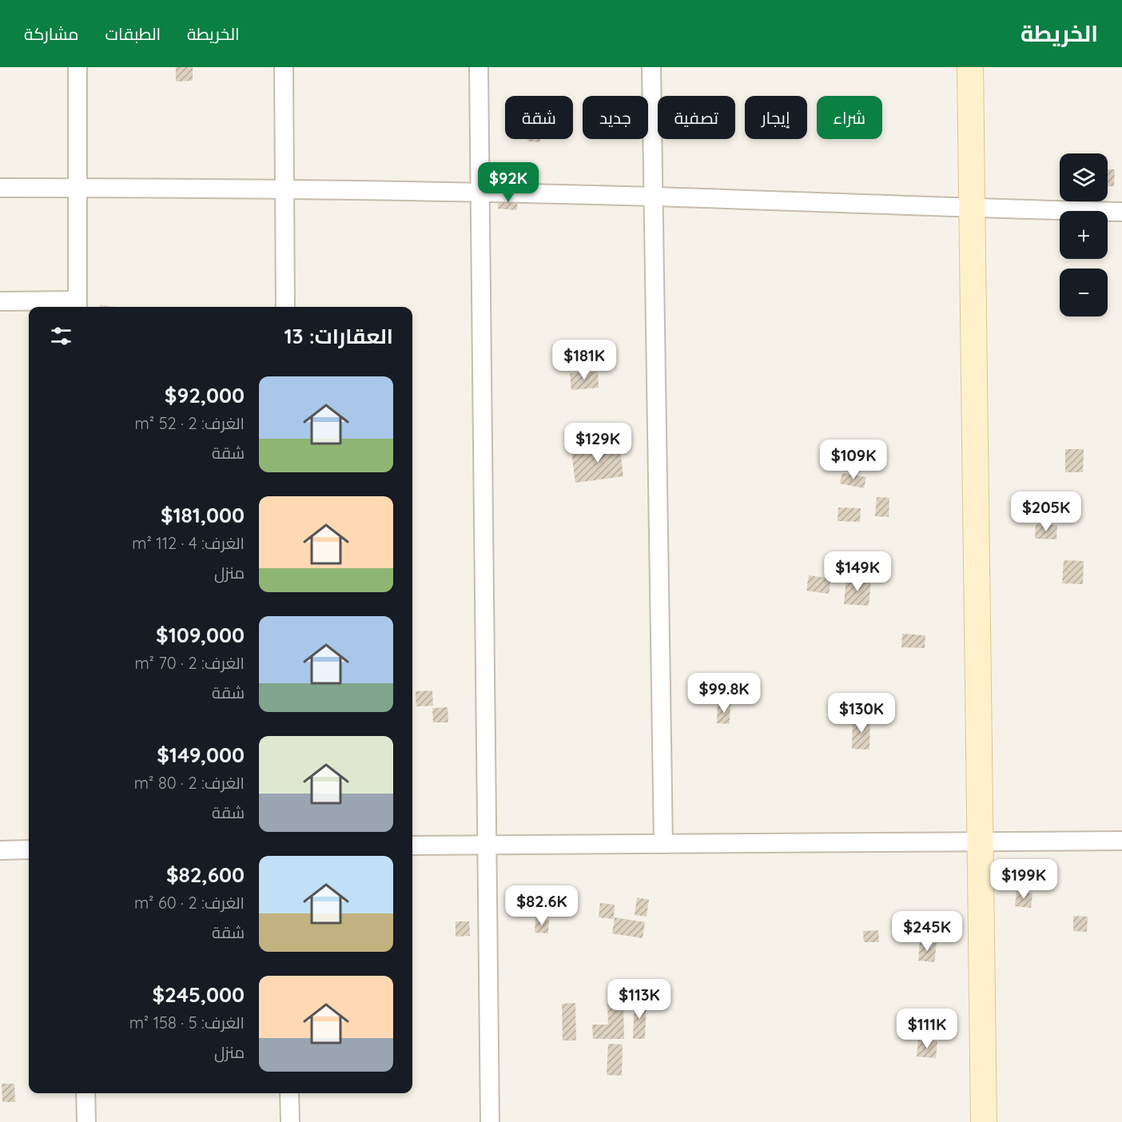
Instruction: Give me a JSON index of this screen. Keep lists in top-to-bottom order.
{
  "page": {
    "header": "الخريطة",
    "nav": ["الخريطة", "الطبقات", "مشاركة"],
    "chip": [
      "شراء",
      "إيجار",
      "تصفية",
      "جديد",
      "شقة"
    ],
    "map_buttons": ["+", "−"],
    "price": [
      "$92K",
      "$181K",
      "$129K",
      "$109K",
      "$205K",
      "$149K",
      "$99.8K",
      "$130K",
      "$199K",
      "$82.6K",
      "$245K",
      "$113K",
      "$111K"
    ],
    "heading": "العقارات: 13",
    "list": [
      {
        "name": "$92,000",
        "note": "الغرف: 2 · 52 m² · شقة"
      },
      {
        "name": "$181,000",
        "note": "الغرف: 4 · 112 m² · منزل"
      },
      {
        "name": "$109,000",
        "note": "الغرف: 2 · 70 m² · شقة"
      },
      {
        "name": "$149,000",
        "note": "الغرف: 2 · 80 m² · شقة"
      },
      {
        "name": "$82,600",
        "note": "الغرف: 2 · 60 m² · شقة"
      },
      {
        "name": "$245,000",
        "note": "الغرف: 5 · 158 m² · منزل"
      }
    ]
  }
}
